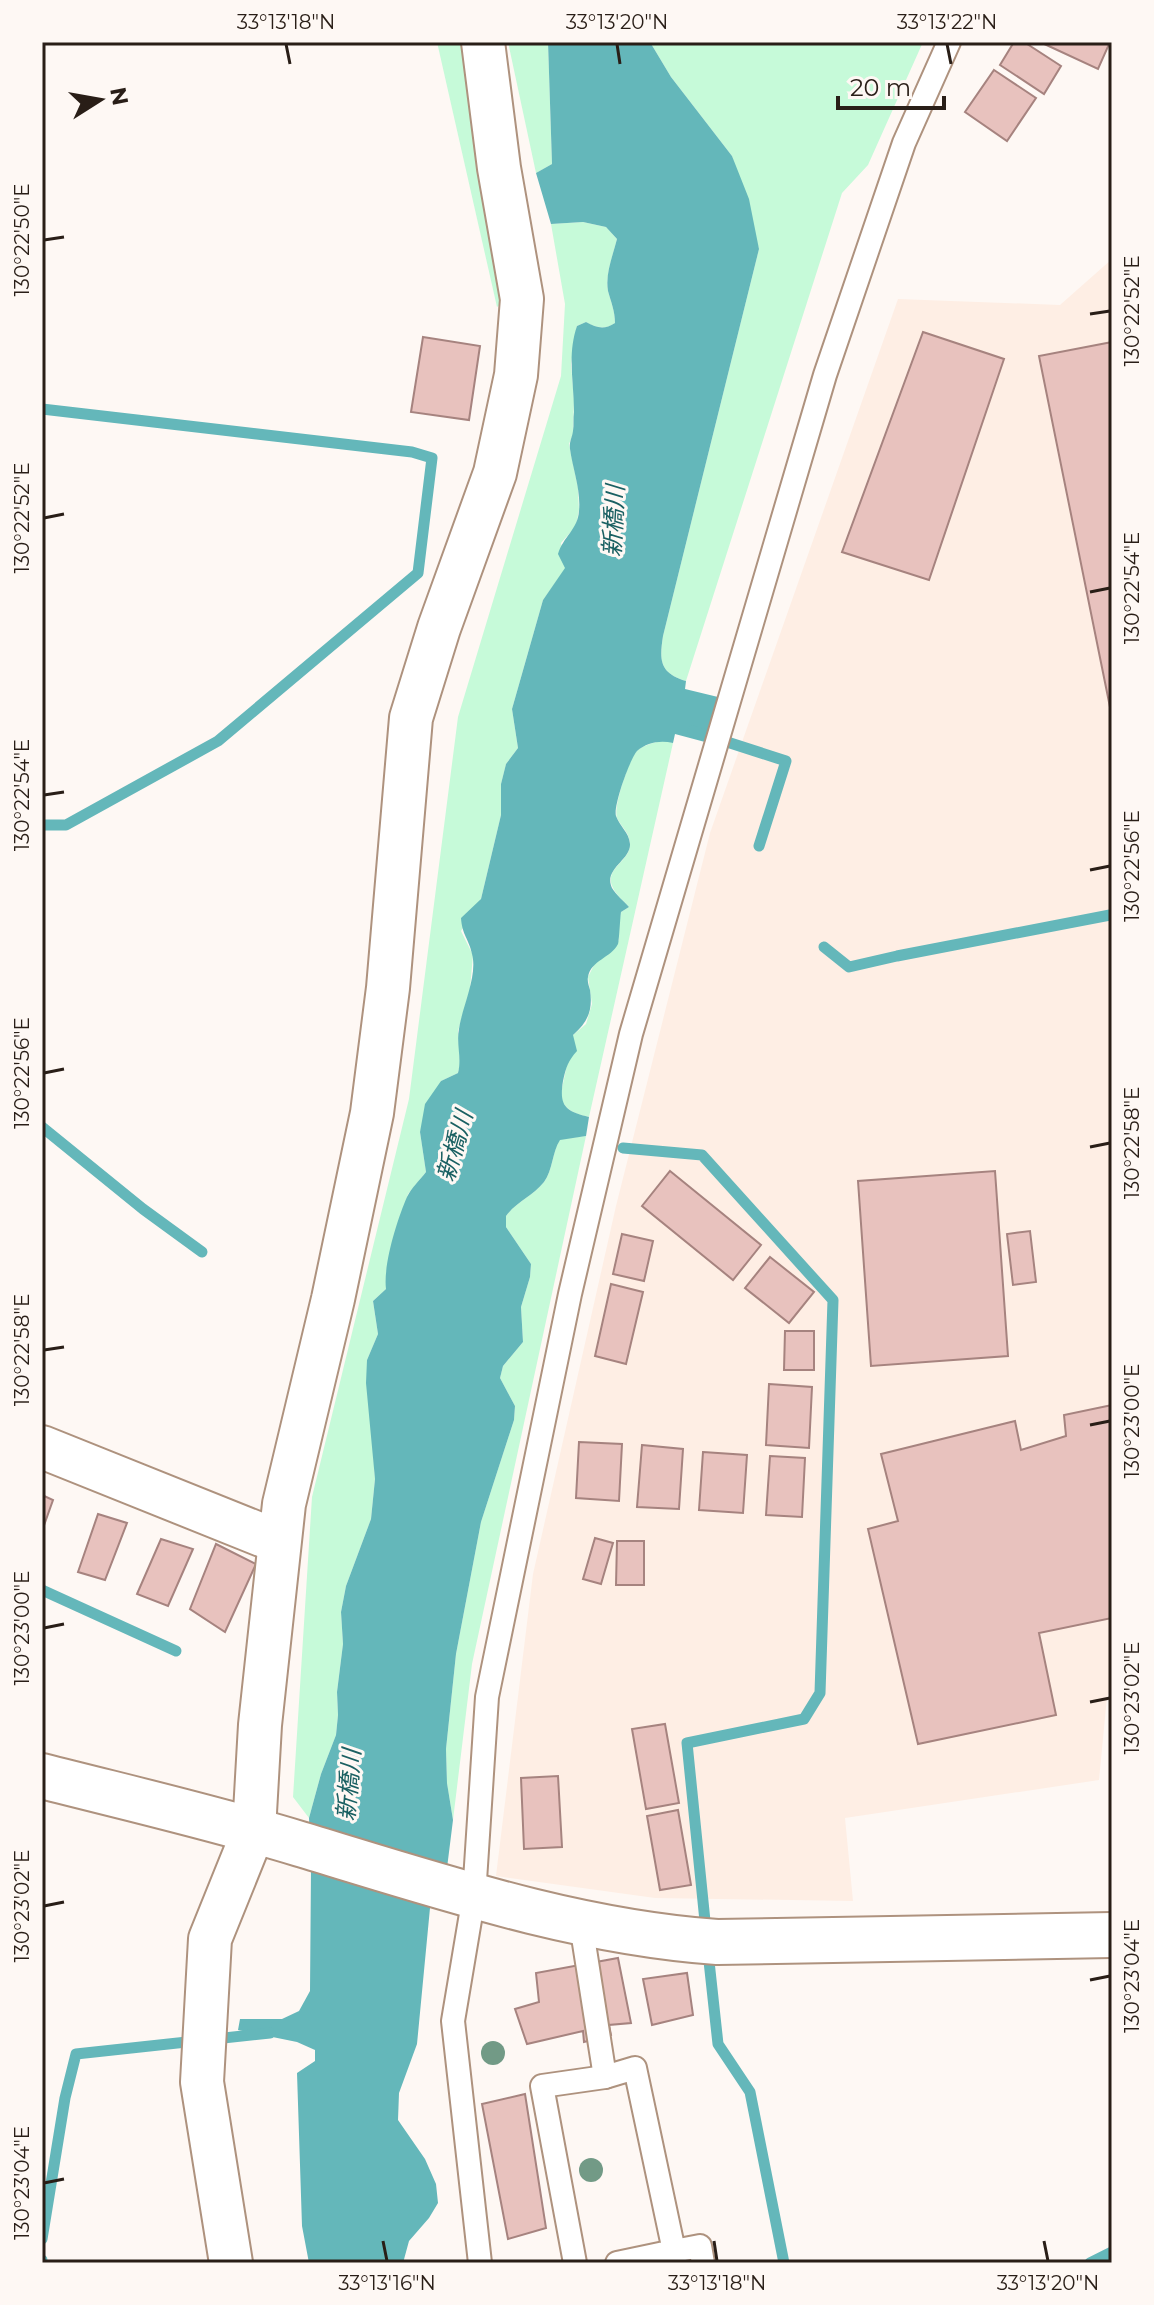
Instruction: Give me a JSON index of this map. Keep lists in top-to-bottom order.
{
  "water": ["新橋川"],
  "scale_bar": "20 m",
  "north": "right",
  "coordinates": [
    "33°13'18\"N",
    "33°13'20\"N",
    "33°13'22\"N",
    "130°22'50\"E",
    "130°22'52\"E",
    "130°22'54\"E",
    "130°22'56\"E",
    "130°22'58\"E",
    "130°23'00\"E",
    "130°23'02\"E",
    "130°23'04\"E",
    "33°13'16\"N"
  ]
}
